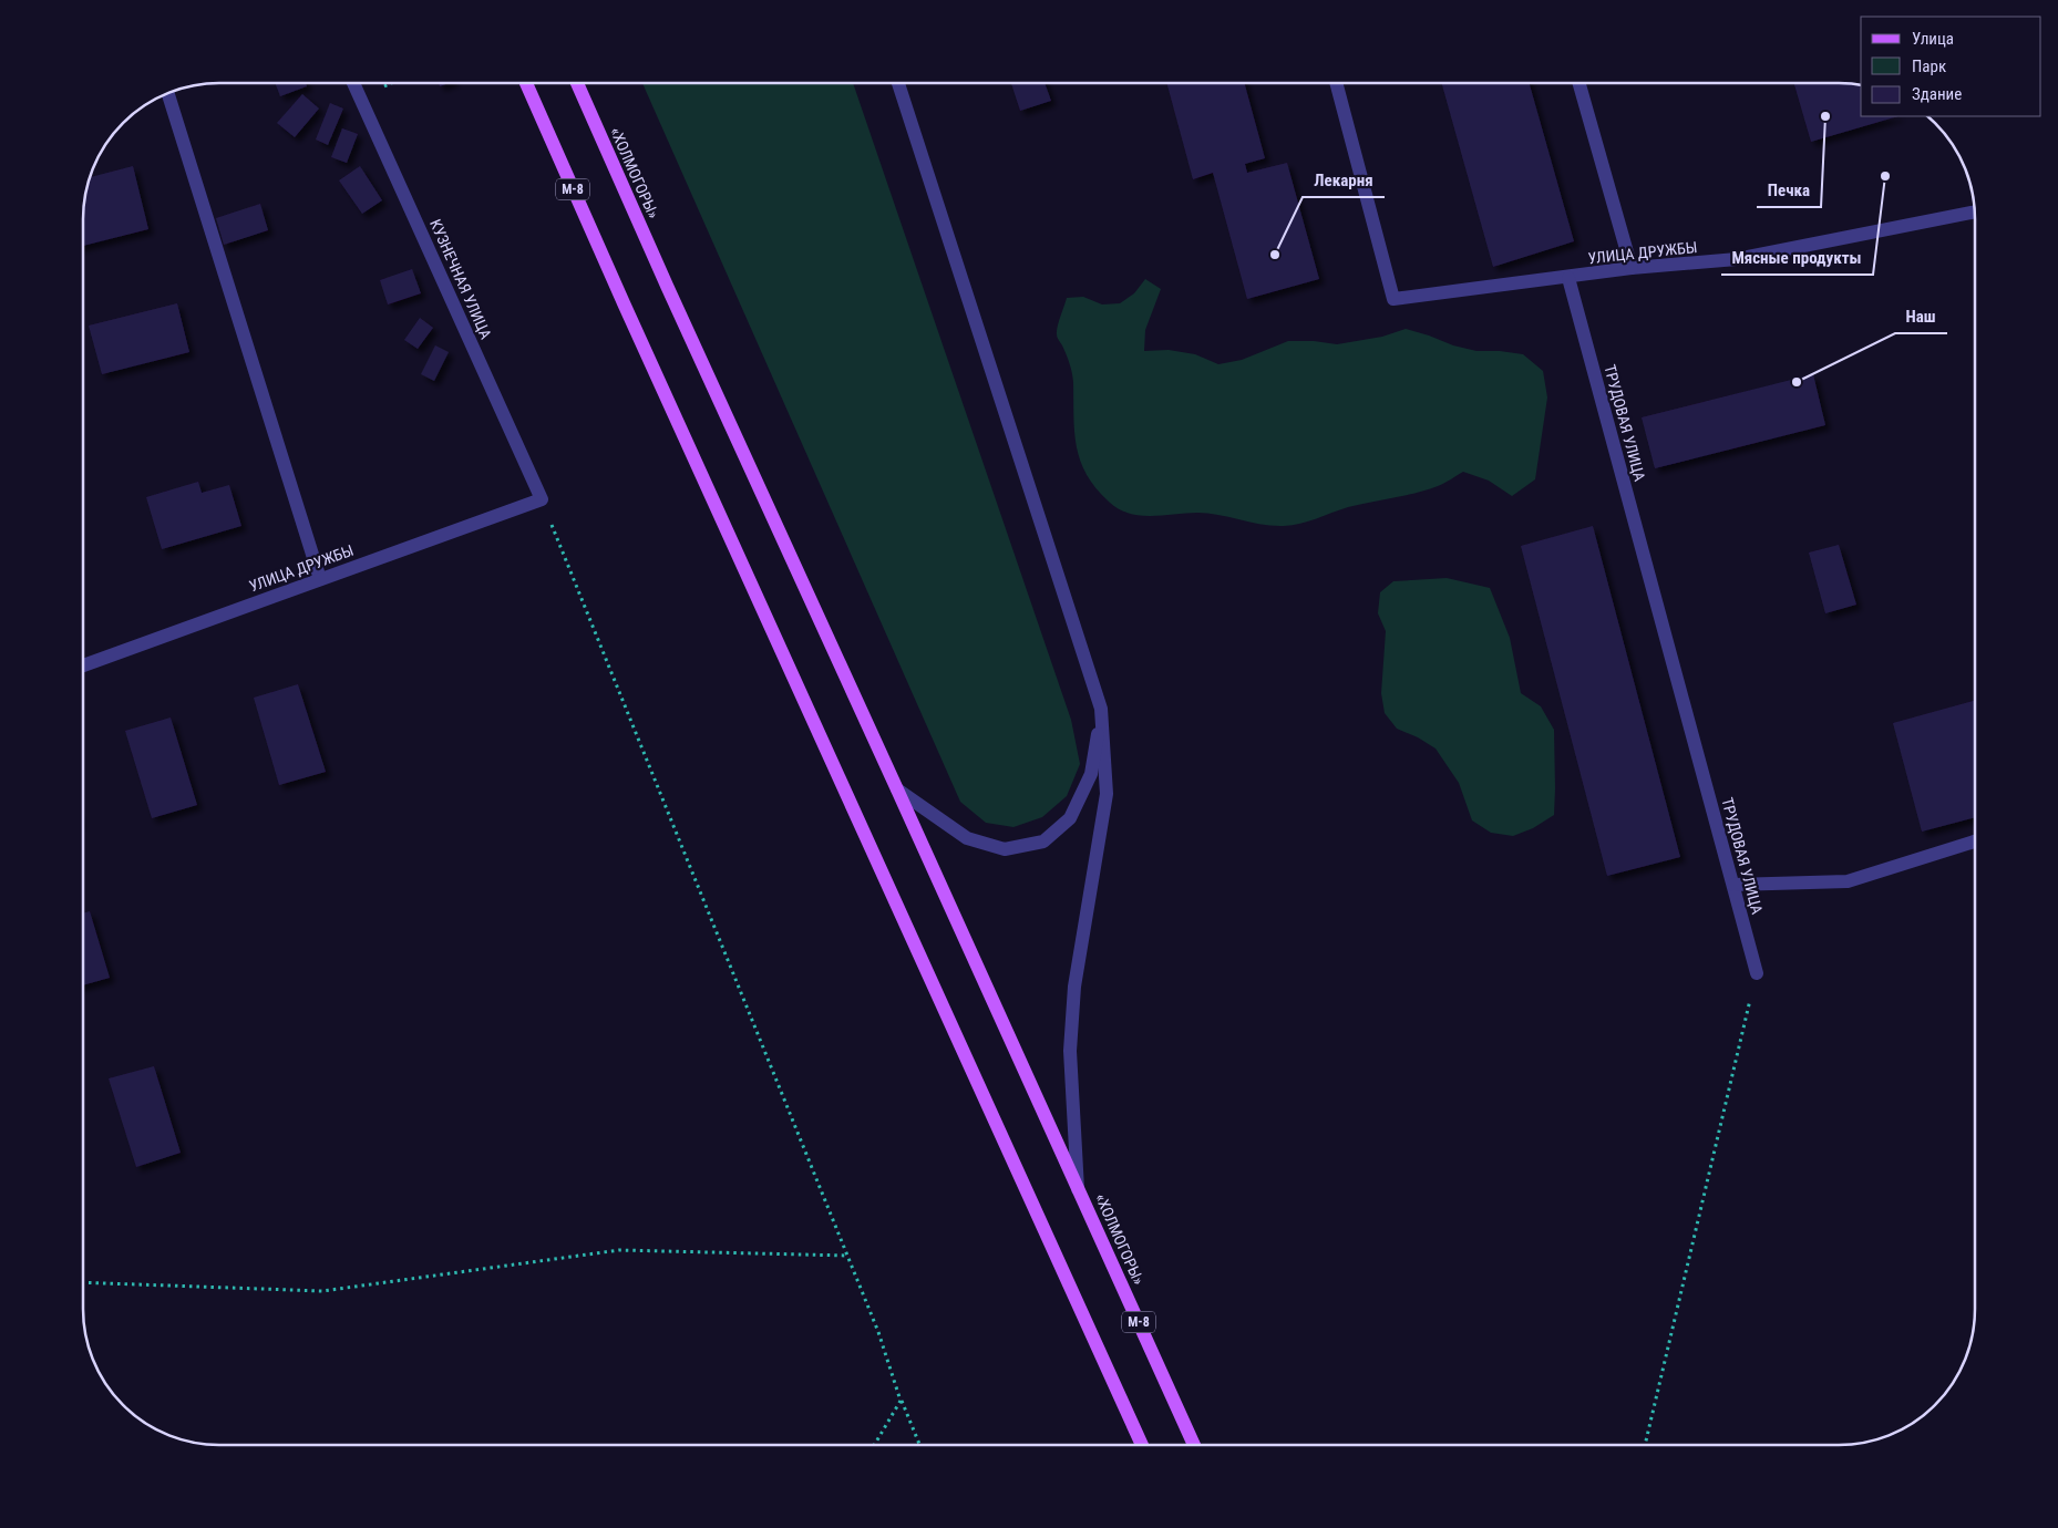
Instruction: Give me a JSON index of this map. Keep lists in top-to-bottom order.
{
  "streets": {
    "main road": ["«ХОЛМОГОРЫ»", "М-8"],
    "street": ["УЛИЦА ДРУЖБЫ", "КУЗНЕЧНАЯ УЛИЦА", "ТРУДОВАЯ УЛИЦА"]
  },
  "crossings": [
    ["УЛИЦА ДРУЖБЫ", "КУЗНЕЧНАЯ УЛИЦА"],
    ["УЛИЦА ДРУЖБЫ", "ТРУДОВАЯ УЛИЦА"]
  ],
  "places": [
    "Печка",
    "Мясные продукты",
    "Лекарня",
    "Наш"
  ],
  "legend": ["Улица", "Парк", "Здание"]
}
